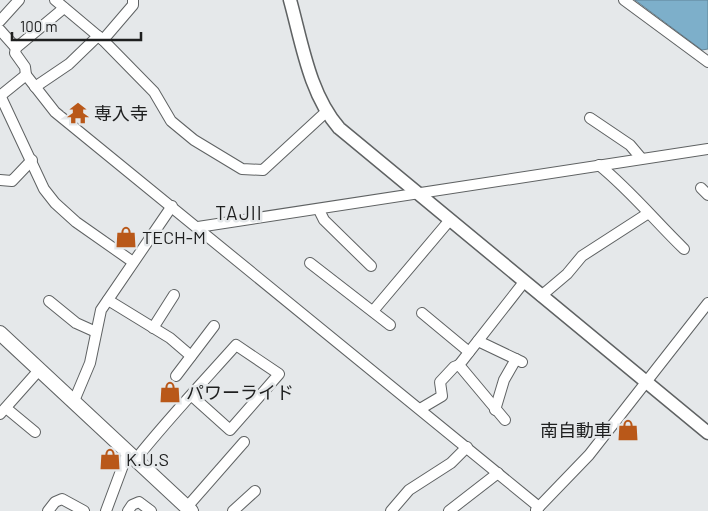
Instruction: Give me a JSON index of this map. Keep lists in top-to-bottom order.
{
  "districts": ["TAJII"],
  "places": {
    "temple": ["専入寺"],
    "shop": [
      "TECH-M",
      "パワーライド",
      "南自動車",
      "K.U.S"
    ]
  },
  "scale_bar": "100 m"
}
